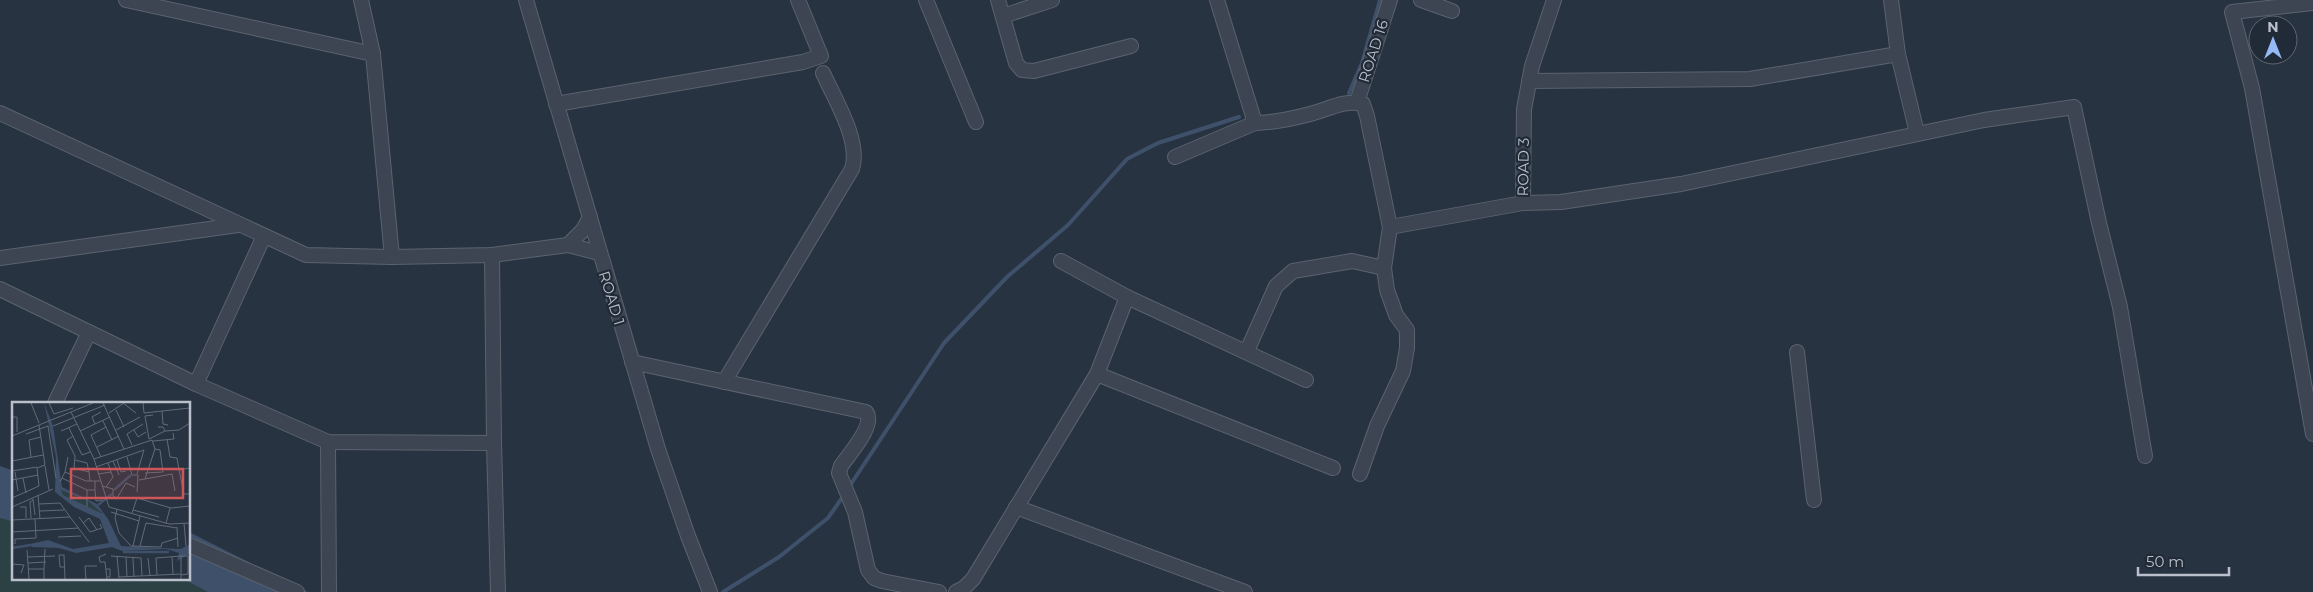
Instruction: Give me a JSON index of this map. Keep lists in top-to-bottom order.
{
  "streets": {
    "street": ["ROAD 16", "ROAD 3", "ROAD 1"]
  },
  "scale_bar": "50 m",
  "north": "top"
}
